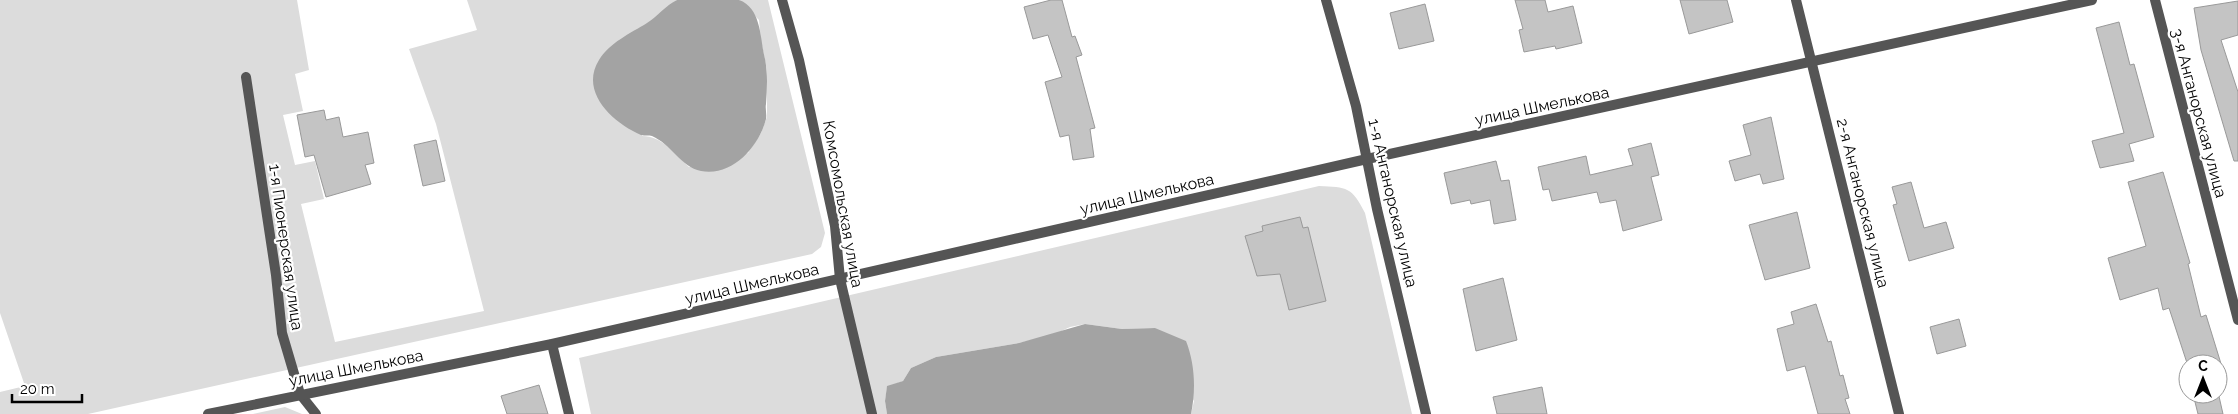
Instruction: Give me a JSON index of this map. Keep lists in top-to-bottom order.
{
  "streets": {
    "street": [
      "улица Шмелькова",
      "3-я Анганорская улица",
      "1-я Анганорская улица",
      "2-я Анганорская улица",
      "Комсомольская улица",
      "1-я Пионерская улица"
    ]
  },
  "crossings": [
    ["улица Шмелькова", "1-я Анганорская улица"],
    ["улица Шмелькова", "2-я Анганорская улица"],
    ["улица Шмелькова", "Комсомольская улица"],
    ["улица Шмелькова", "1-я Пионерская улица"]
  ],
  "scale_bar": "20 m",
  "north": "top"
}
